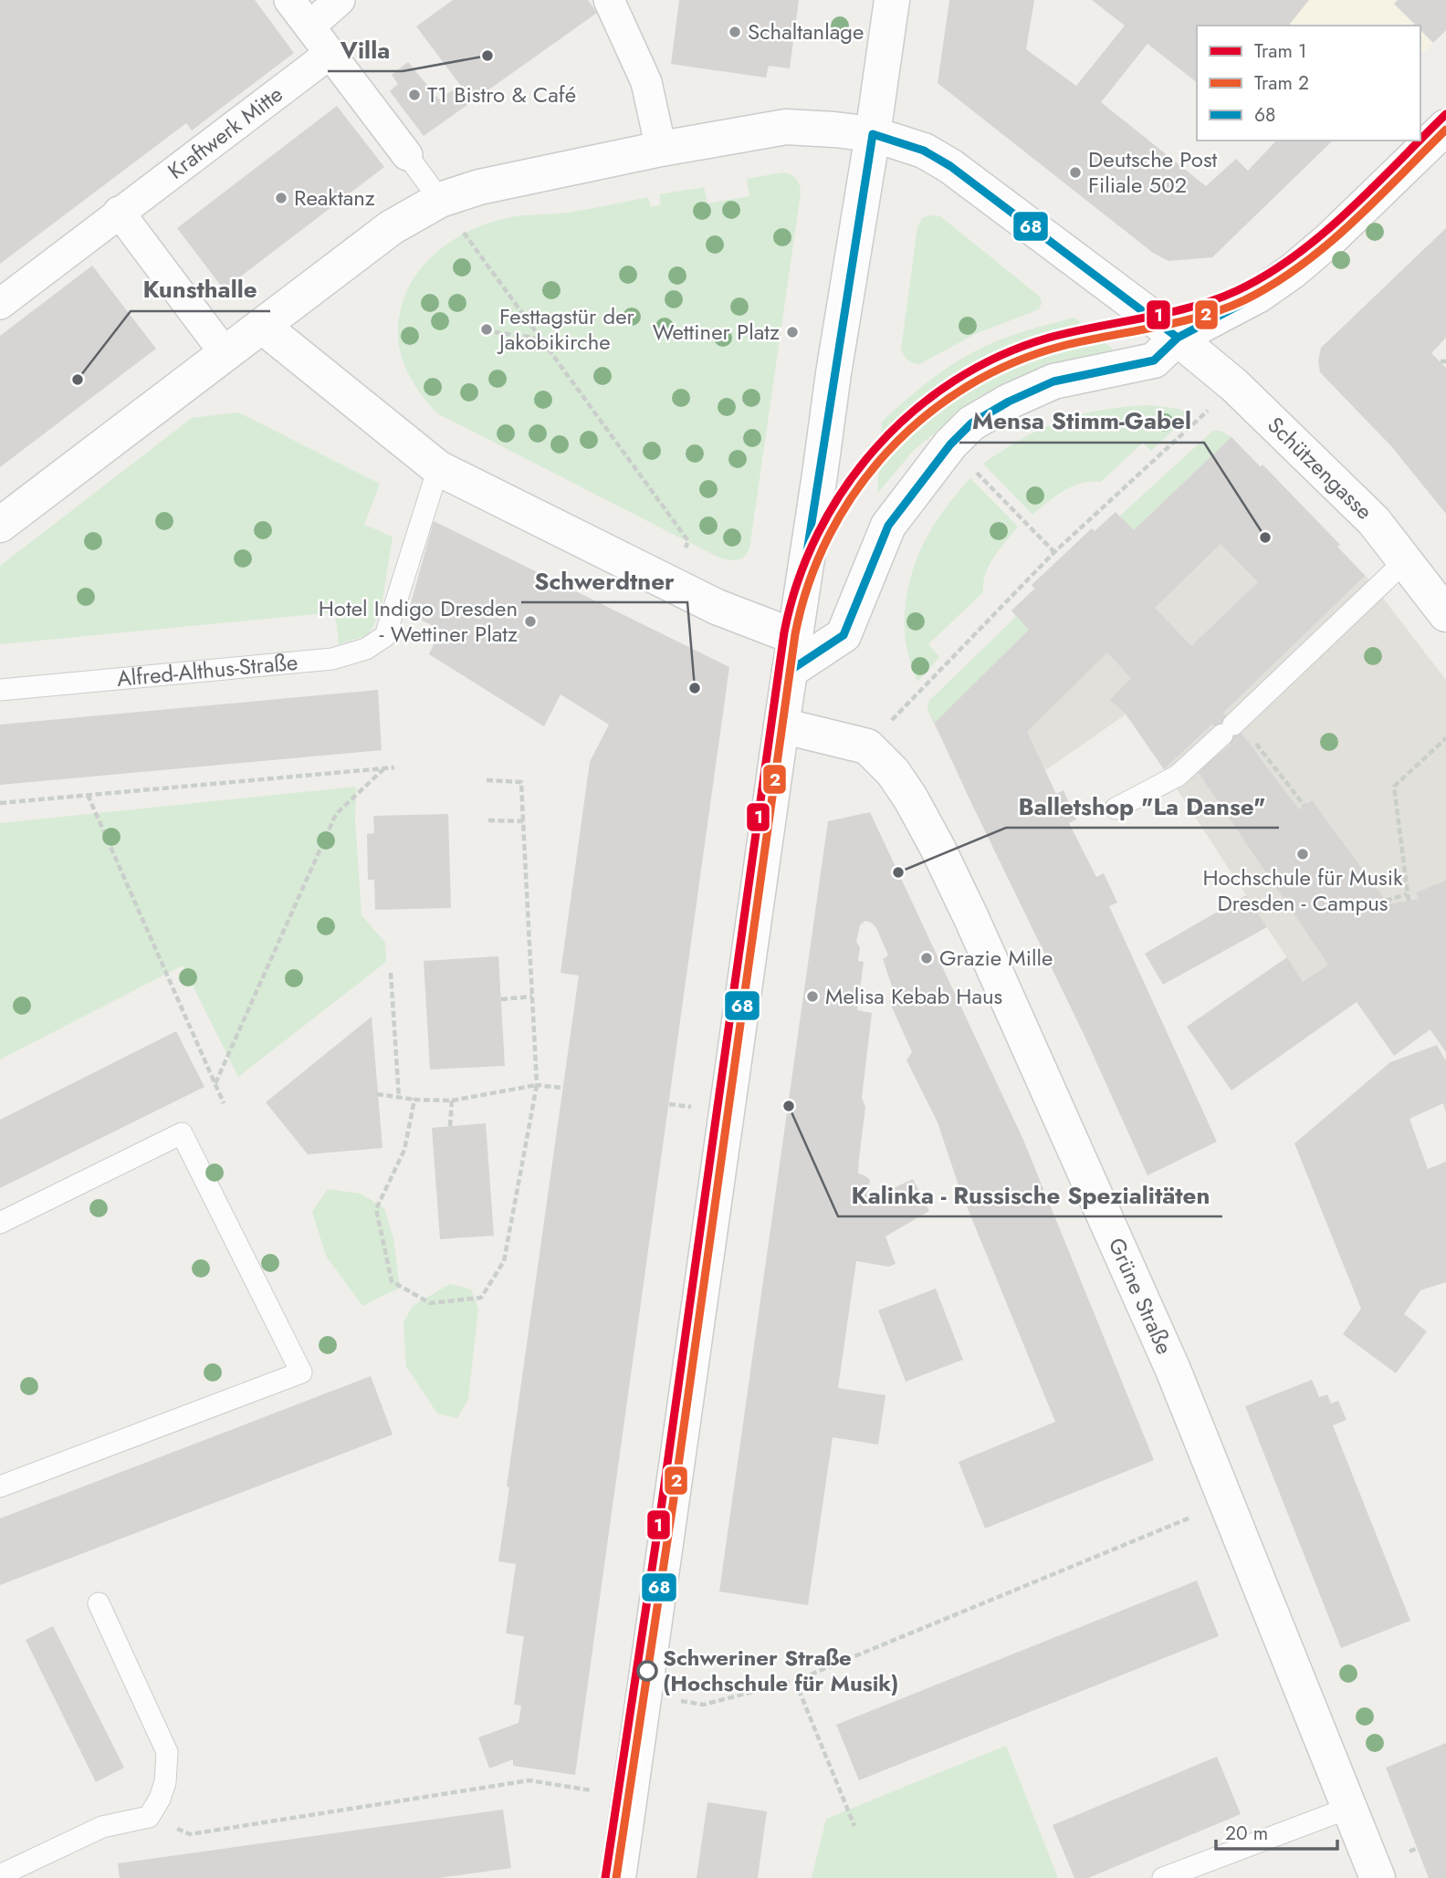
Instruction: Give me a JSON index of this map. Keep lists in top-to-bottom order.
{
  "streets": {
    "street": ["Kraftwerk Mitte", "Schützengasse", "Grüne Straße"],
    "lane": ["Alfred-Althus-Straße"]
  },
  "places": [
    "Schaltanlage",
    "Villa",
    "T1 Bistro & Café",
    "Deutsche Post Filiale 502",
    "Reaktanz",
    "Festtagstür der Jakobikirche",
    "Wettiner Platz",
    "Kunsthalle",
    "Mensa Stimm-Gabel",
    "Hotel Indigo Dresden - Wettiner Platz",
    "Schwerdtner",
    "Hochschule für Musik Dresden - Campus",
    "Balletshop \"La Danse\"",
    "Grazie Mille",
    "Melisa Kebab Haus",
    "Kalinka - Russische Spezialitäten",
    "Schweriner Straße (Hochschule für Musik)"
  ],
  "lines": ["tram line 1", "transit line 68", "tram line 2"],
  "legend": ["Tram 1", "Tram 2", "68"],
  "scale_bar": "20 m"
}
